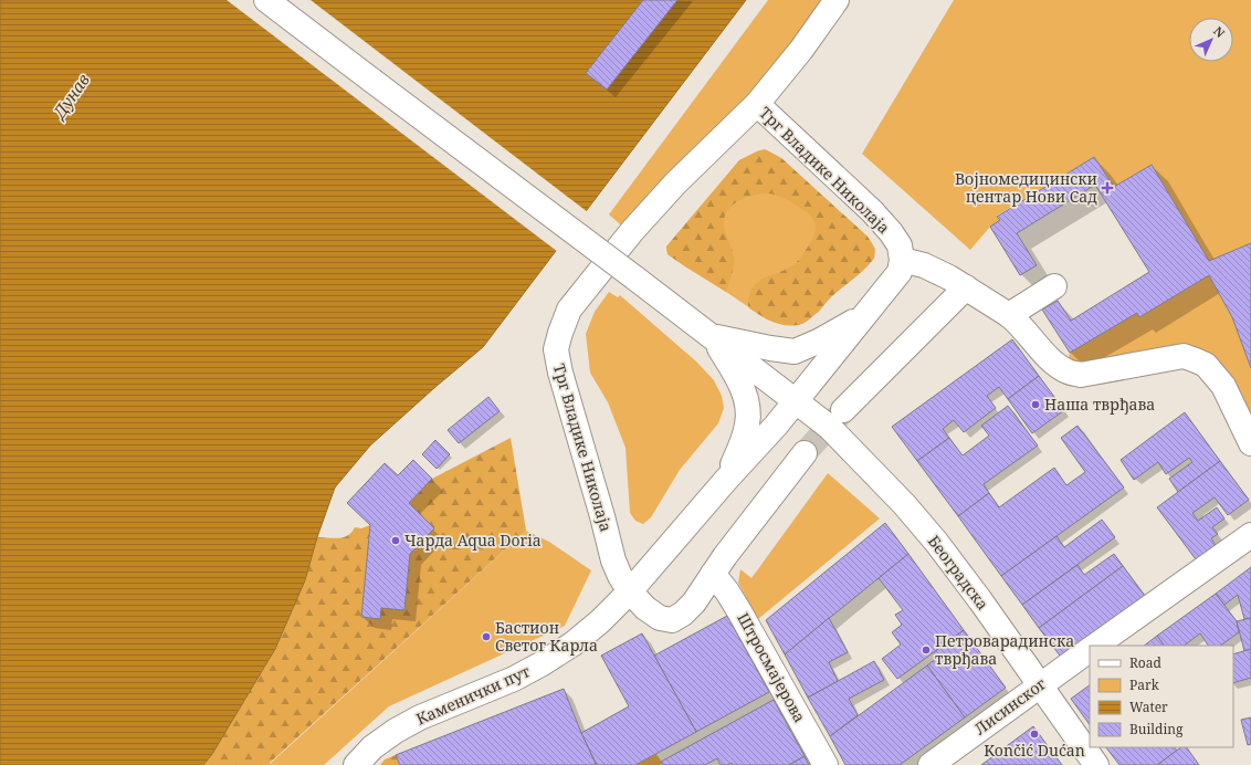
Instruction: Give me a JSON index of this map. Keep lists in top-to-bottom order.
{
  "streets": {
    "main road": [
      "Трг Владике Николаја",
      "Београдска",
      "Штросмајерова",
      "Каменички пут",
      "Лисинског"
    ]
  },
  "crossings": [
    ["Трг Владике Николаја", "Штросмајерова"],
    ["Трг Владике Николаја", "Каменички пут"],
    ["Београдска", "Лисинског"]
  ],
  "water": ["Дунав"],
  "places": {
    "health": ["Војномедицински центар Нови Сад"],
    "other": [
      "Наша тврђава",
      "Чарда Aqua Doria",
      "Бастион Светог Карла",
      "Петроварадинска тврђава",
      "Končić Dućan"
    ]
  },
  "legend": [
    "Road",
    "Park",
    "Water",
    "Building"
  ],
  "north": "top right"
}
